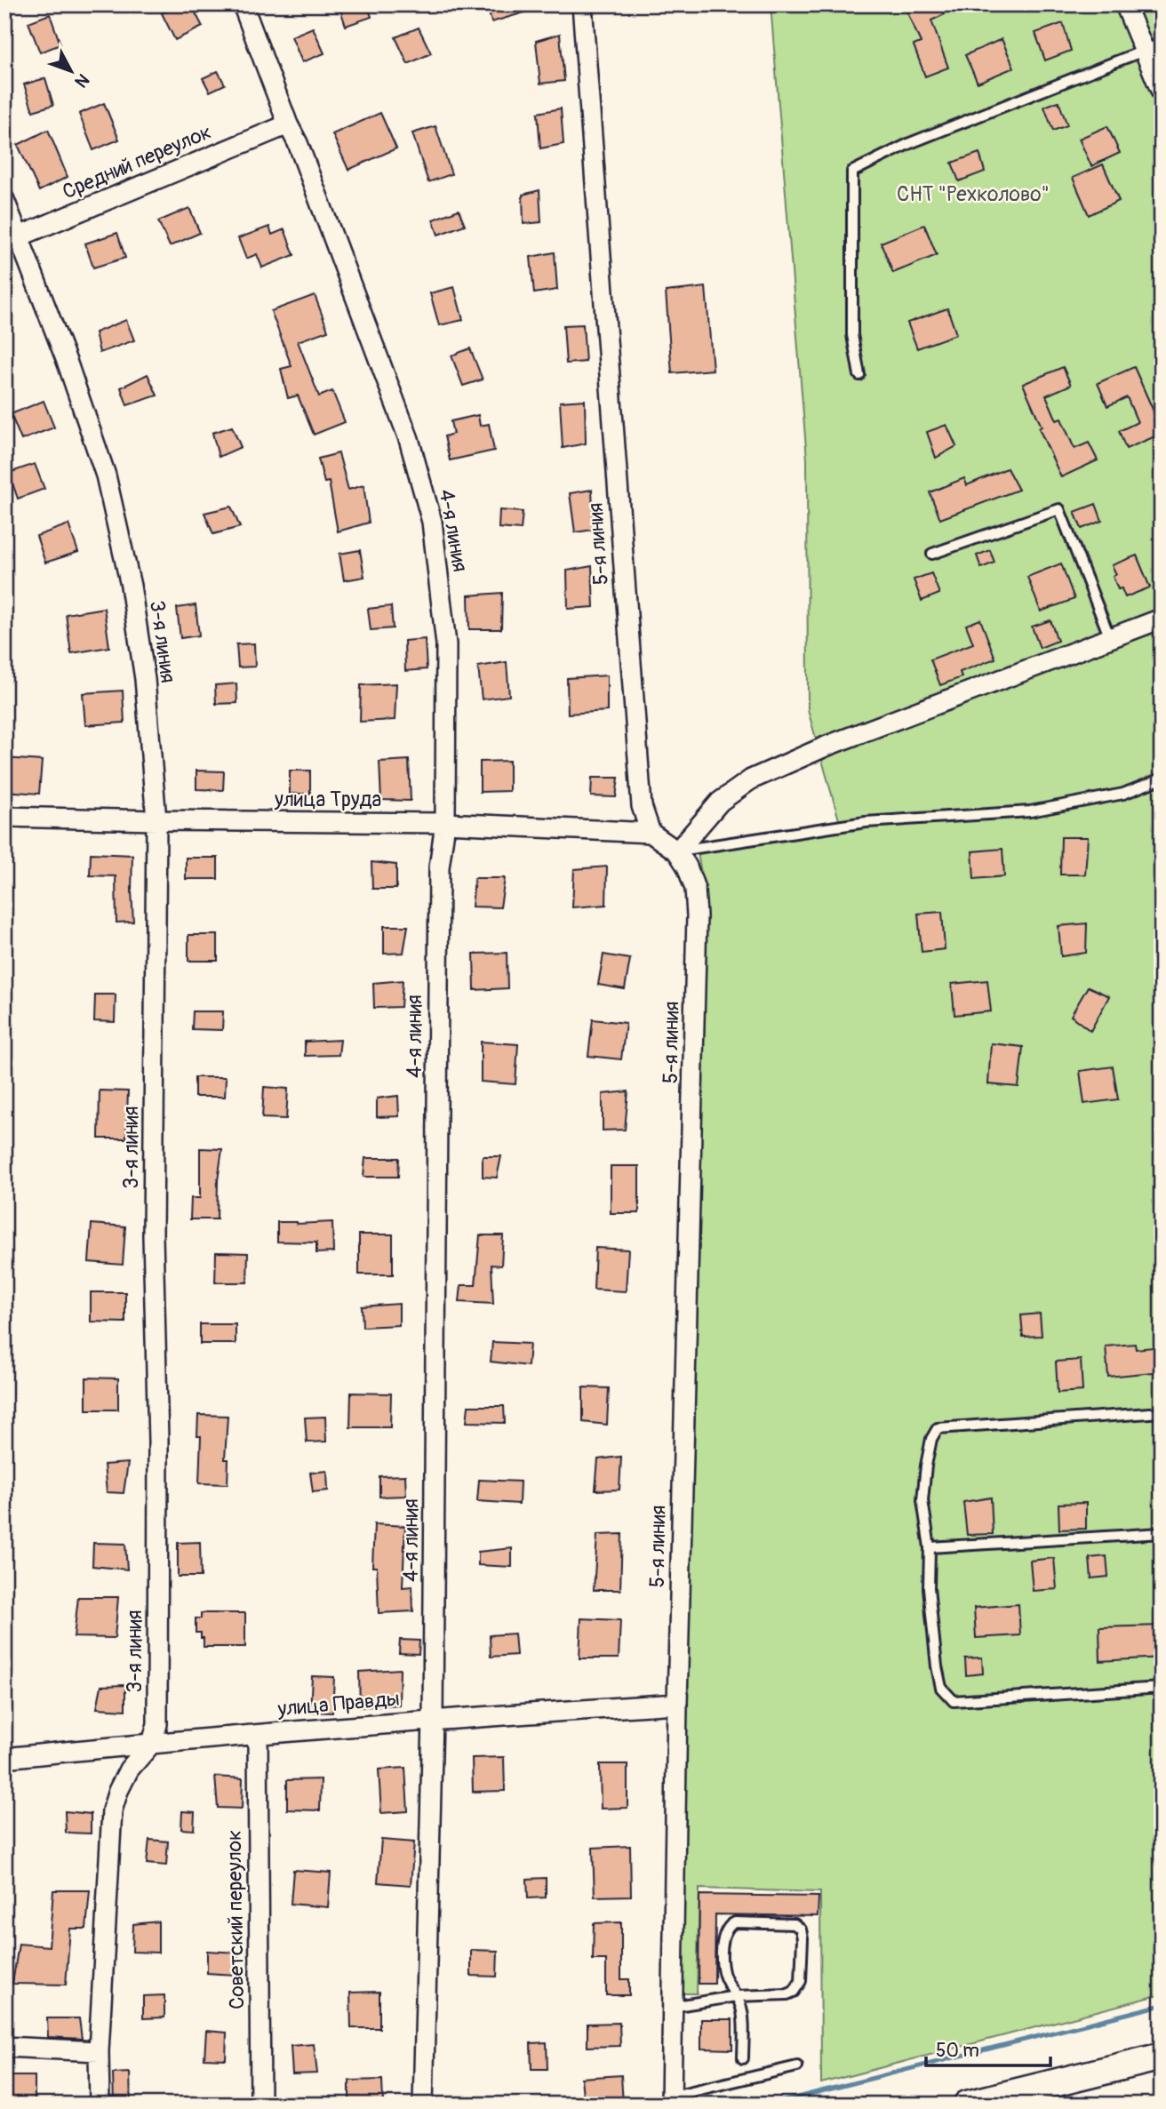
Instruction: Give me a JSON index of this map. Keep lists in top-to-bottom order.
{
  "streets": {
    "street": [
      "Средний переулок",
      "4-я линия",
      "5-я линия",
      "3-я линия",
      "улица Труда",
      "улица Правды",
      "Советский переулок"
    ]
  },
  "crossings": [
    ["Средний переулок", "4-я линия"],
    ["Средний переулок", "3-я линия"],
    ["4-я линия", "улица Труда"],
    ["4-я линия", "улица Правды"],
    ["5-я линия", "улица Труда"],
    ["5-я линия", "улица Правды"],
    ["3-я линия", "улица Труда"],
    ["3-я линия", "улица Правды"],
    ["улица Правды", "Советский переулок"]
  ],
  "parks": ["СНТ \"Рехколово\""],
  "scale_bar": "50 m",
  "north": "bottom right"
}
